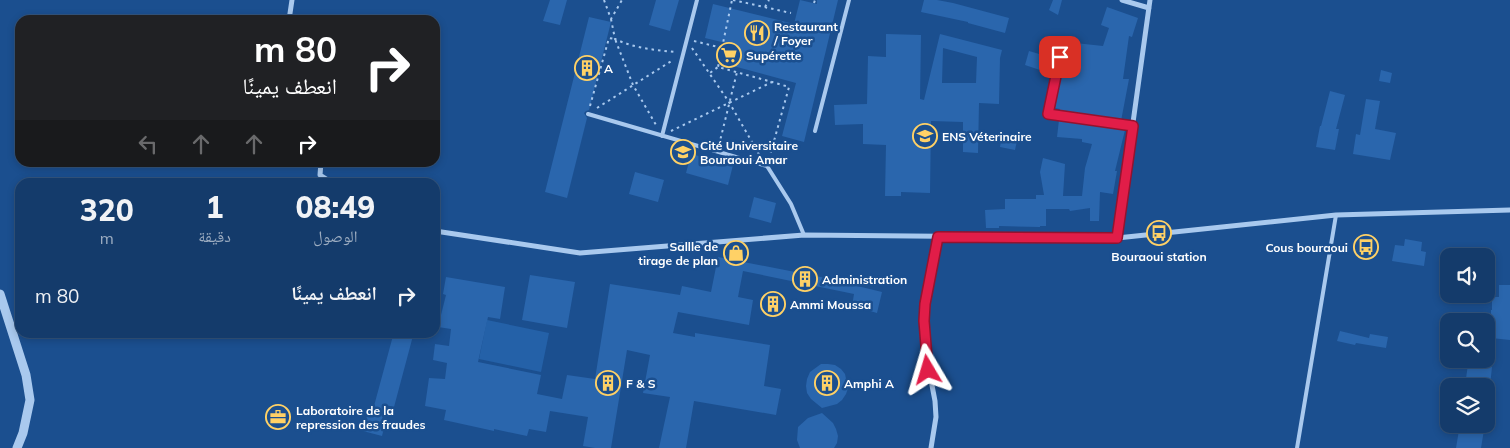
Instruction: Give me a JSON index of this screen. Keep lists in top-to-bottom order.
{
  "places": {
    "restaurant": ["Restaurant / Foyer"],
    "supermarket": ["Supérette"],
    "building": [
      "A",
      "Administration",
      "Ammi Moussa",
      "F & S",
      "Amphi A"
    ],
    "school or university": ["ENS Véterinaire", "Cité Universitaire Bouraoui Amar"],
    "bus stop": ["Bouraoui station", "Cous bouraoui"],
    "shop": ["Sallle de tirage de plan"],
    "office": ["Laboratoire de la repression des fraudes"]
  },
  "page": {
    "turn": ["80 m", "انعطف يمينًا"],
    "eta": [
      "08:49",
      "الوصول",
      "1",
      "دقيقة",
      "320",
      "m"
    ],
    "list": [
      {
        "name": "انعطف يمينًا",
        "value": "80 m"
      }
    ]
  }
}
